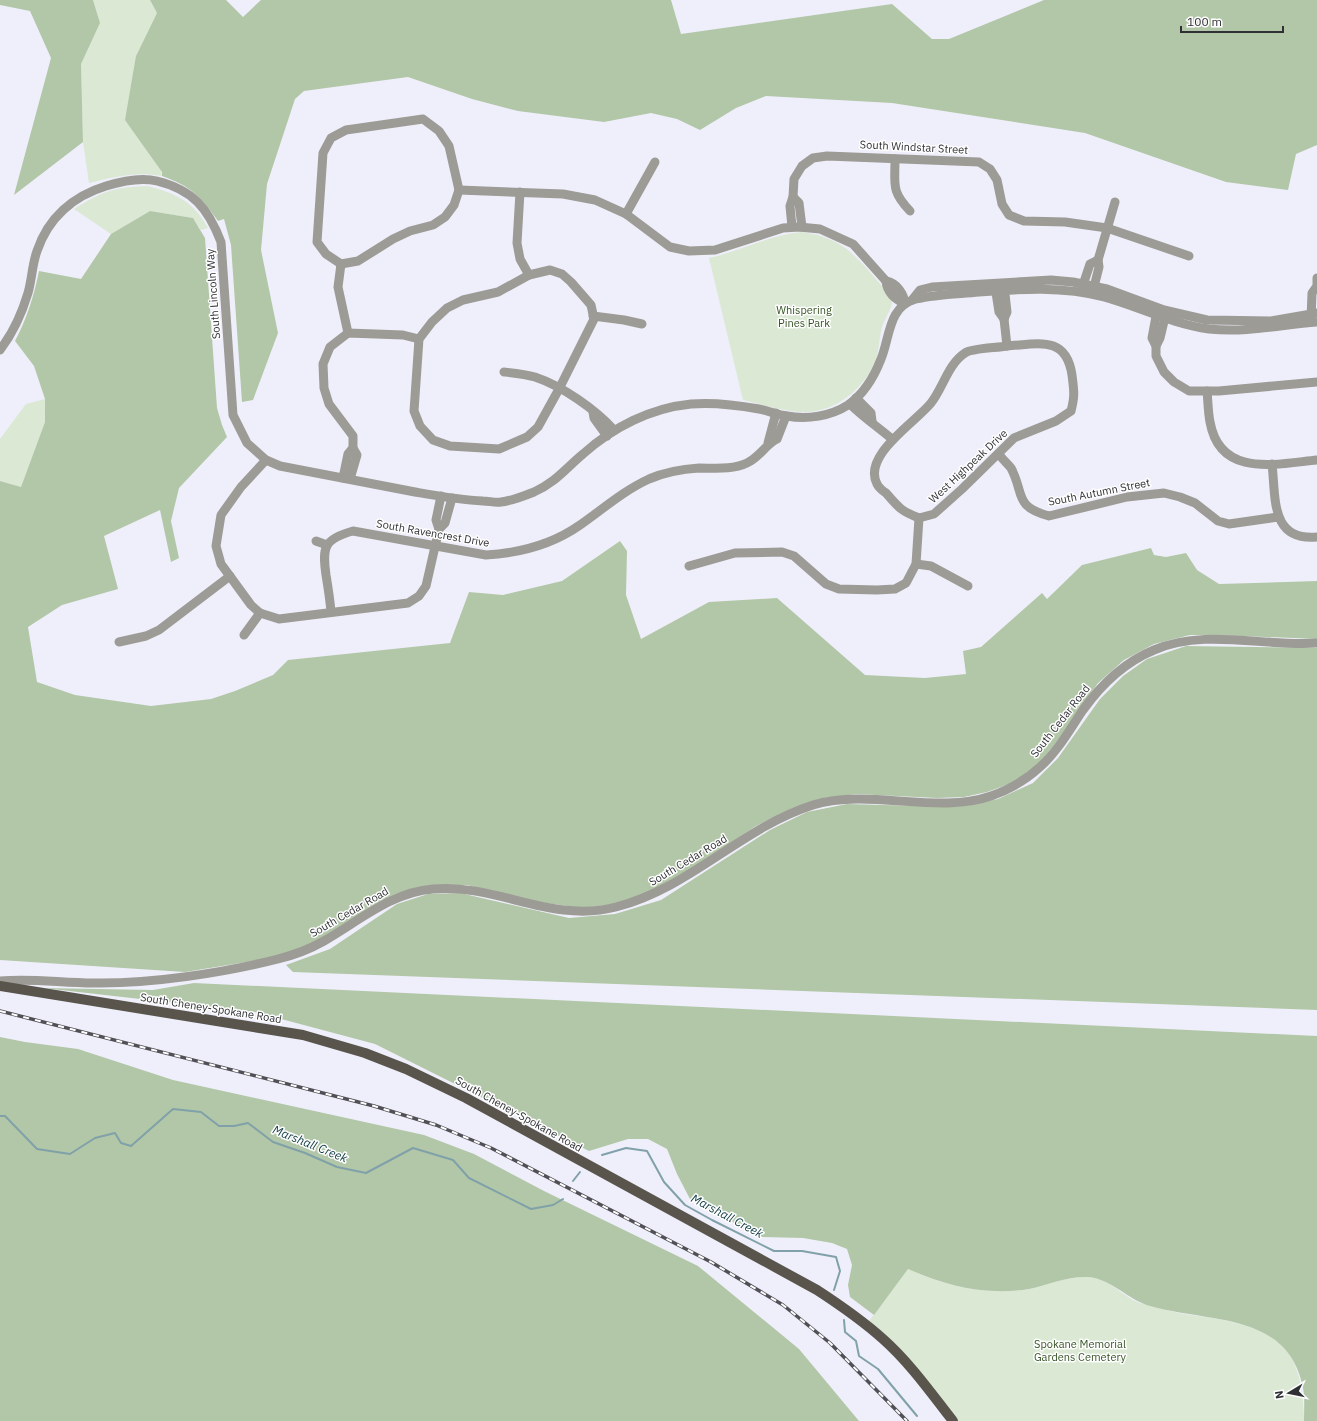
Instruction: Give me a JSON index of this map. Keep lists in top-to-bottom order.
{
  "streets": {
    "main road": ["South Cheney-Spokane Road"],
    "street": [
      "South Windstar Street",
      "South Lincoln Way",
      "West Highpeak Drive",
      "South Autumn Street",
      "South Ravencrest Drive",
      "South Cedar Road"
    ]
  },
  "crossings": [
    ["South Lincoln Way", "South Ravencrest Drive"],
    ["West Highpeak Drive", "South Autumn Street"]
  ],
  "water": ["Marshall Creek"],
  "parks": ["Whispering Pines Park", "Spokane Memorial Gardens Cemetery"],
  "scale_bar": "100 m",
  "north": "left"
}
